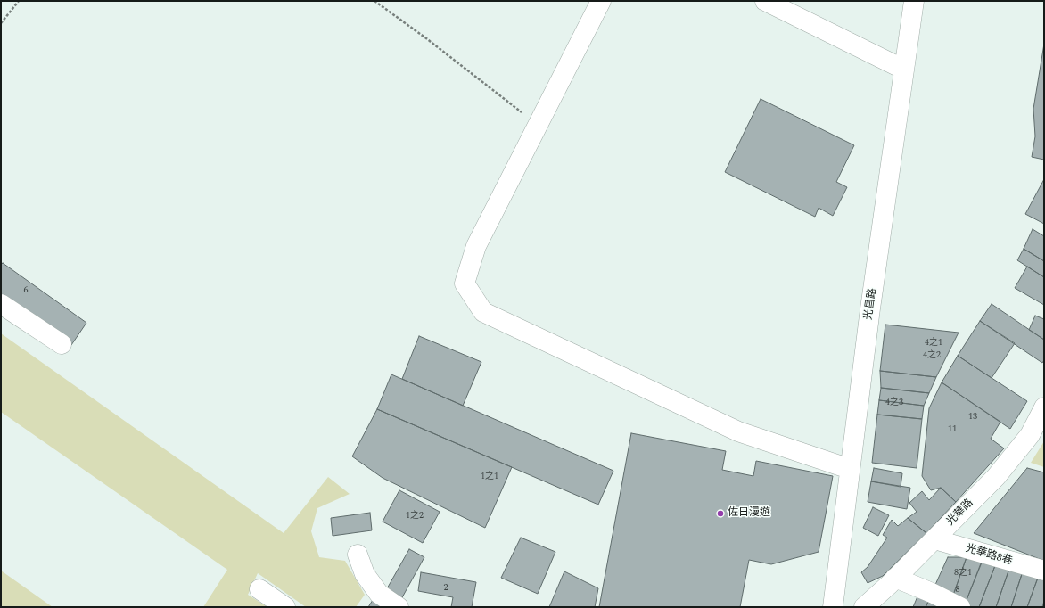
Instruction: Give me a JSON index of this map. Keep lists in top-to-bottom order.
{
  "streets": {
    "street": ["光昌路", "光華路", "光華路8巷"]
  },
  "crossings": [
    ["光華路", "光華路8巷"]
  ],
  "places": ["佐日漫遊"],
  "house_numbers": [
    "6",
    "4之1",
    "4之2",
    "4之3",
    "13",
    "11",
    "1之1",
    "1之2",
    "8之1",
    "2",
    "8"
  ]
}
